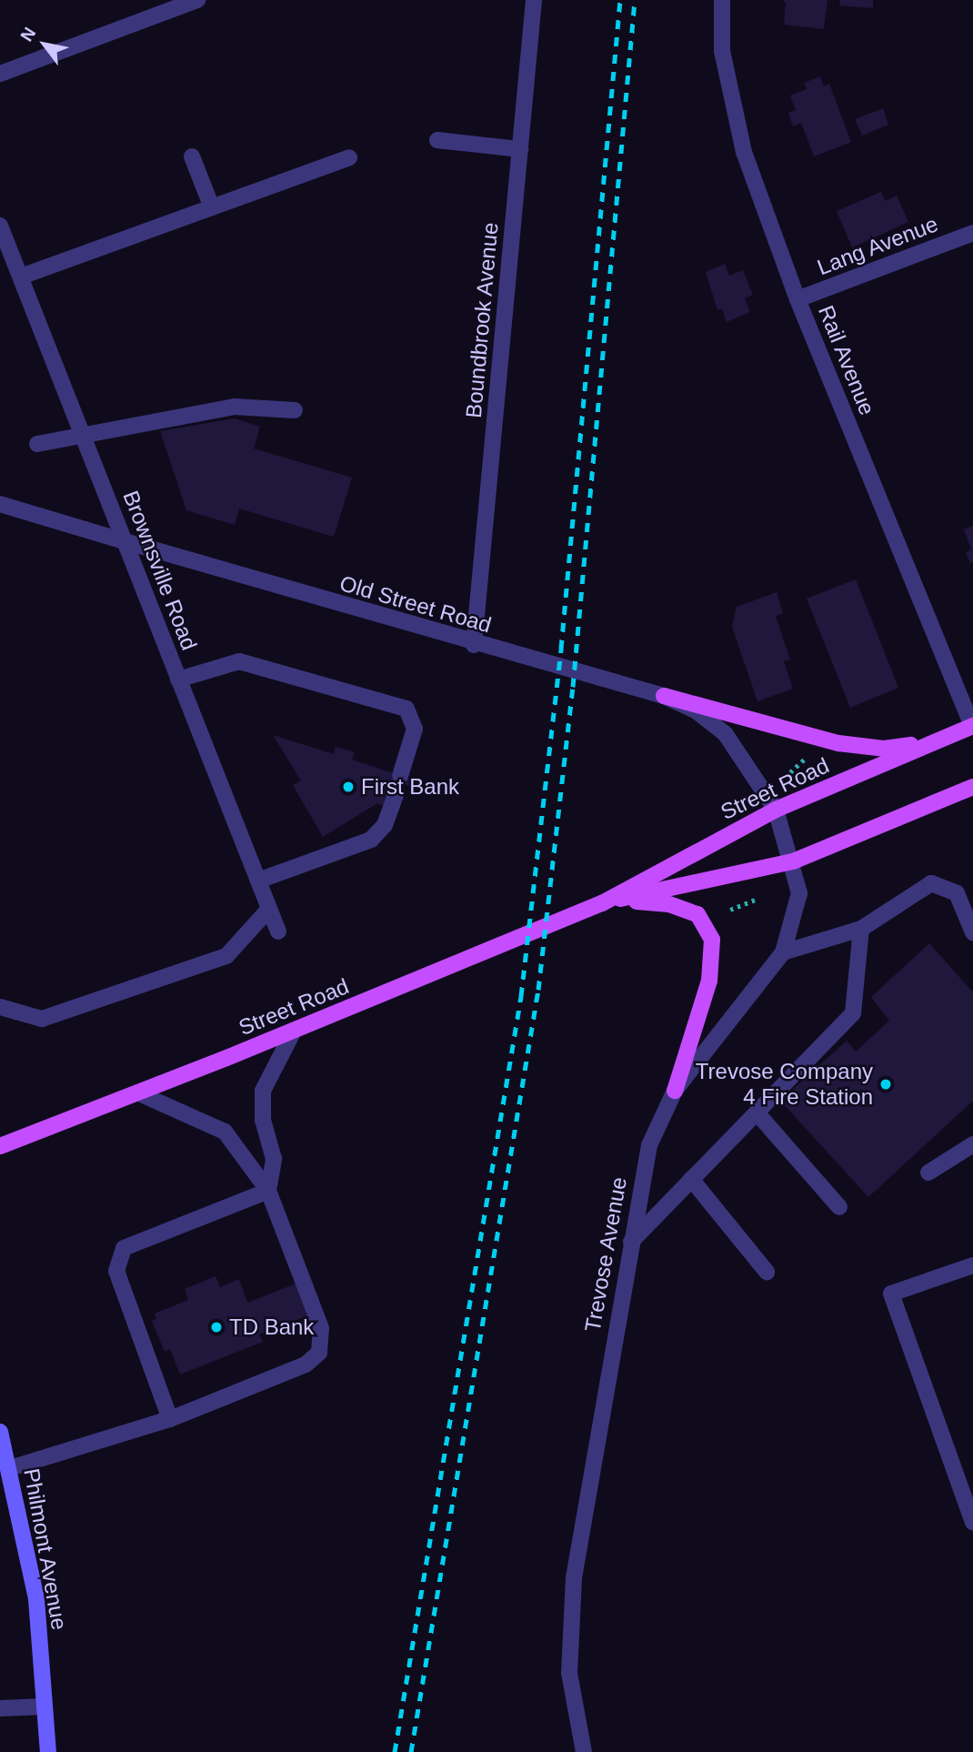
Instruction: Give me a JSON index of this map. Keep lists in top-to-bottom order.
{
  "streets": {
    "main road": ["Street Road", "Philmont Avenue"],
    "street": [
      "Lang Avenue",
      "Boundbrook Avenue",
      "Rail Avenue",
      "Brownsville Road",
      "Old Street Road",
      "Trevose Avenue"
    ]
  },
  "crossings": [
    ["Lang Avenue", "Rail Avenue"],
    ["Boundbrook Avenue", "Old Street Road"],
    ["Rail Avenue", "Street Road"],
    ["Brownsville Road", "Old Street Road"],
    ["Old Street Road", "Street Road"],
    ["Old Street Road", "Trevose Avenue"],
    ["Street Road", "Trevose Avenue"]
  ],
  "places": ["First Bank", "Trevose Company 4 Fire Station", "TD Bank"],
  "north": "top left"
}
